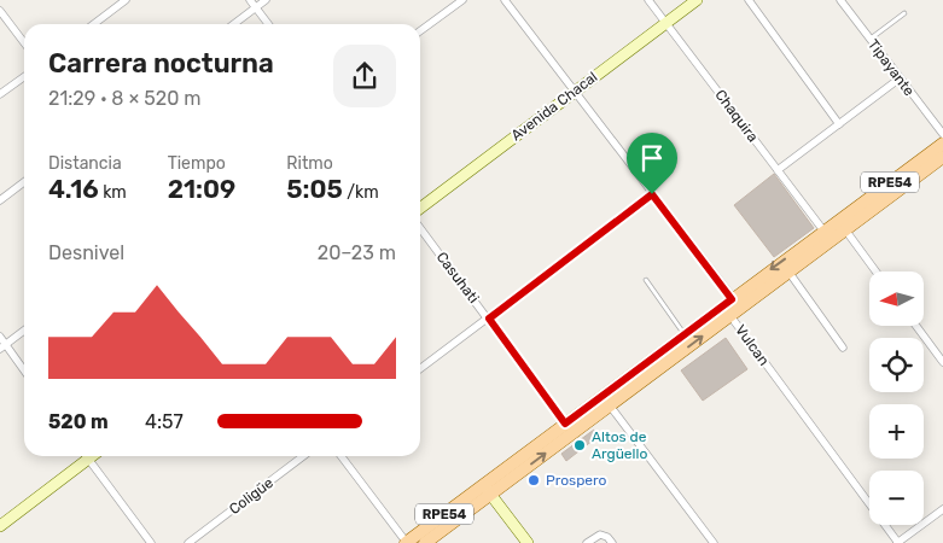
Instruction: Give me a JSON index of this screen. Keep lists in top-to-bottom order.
{
  "streets": {
    "main road": ["Avenida Chacal", "RPE54"],
    "street": [
      "Tipayante",
      "Chaquira",
      "Casuhati",
      "Vulcan",
      "Coligüe"
    ]
  },
  "crossings": [
    ["Avenida Chacal", "Chaquira"],
    ["Chaquira", "RPE54"],
    ["RPE54", "Casuhati"],
    ["RPE54", "Vulcan"]
  ],
  "places": ["Altos de Argüello", "Prospero"],
  "north": "left",
  "page": {
    "heading": ["Carrera nocturna", "21:29 · 8 × 520 m"],
    "stats": [
      ["Distancia", "4.16 km"],
      ["Tiempo", "21:09"],
      ["Ritmo", "5:05 /km"]
    ],
    "chart": ["Desnivel", "20–23 m"],
    "map_buttons": ["+", "−"],
    "list": [
      {
        "name": "520 m",
        "note": "4:57"
      }
    ]
  }
}
